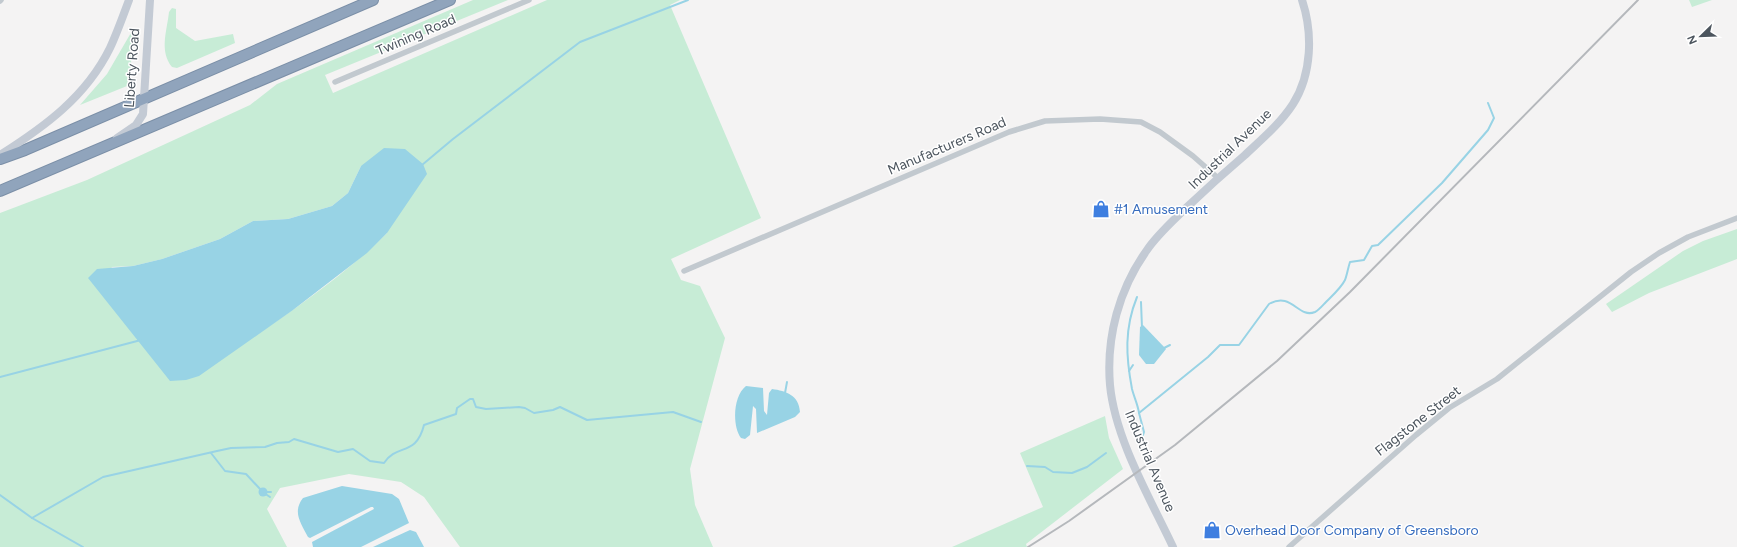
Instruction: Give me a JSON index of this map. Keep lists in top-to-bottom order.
{
  "streets": {
    "main road": ["Liberty Road", "Industrial Avenue"],
    "street": ["Twining Road", "Manufacturers Road", "Flagstone Street"]
  },
  "crossings": [
    ["Manufacturers Road", "Industrial Avenue"]
  ],
  "places": {
    "shop": ["#1 Amusement", "Overhead Door Company of Greensboro"]
  },
  "north": "bottom left"
}
